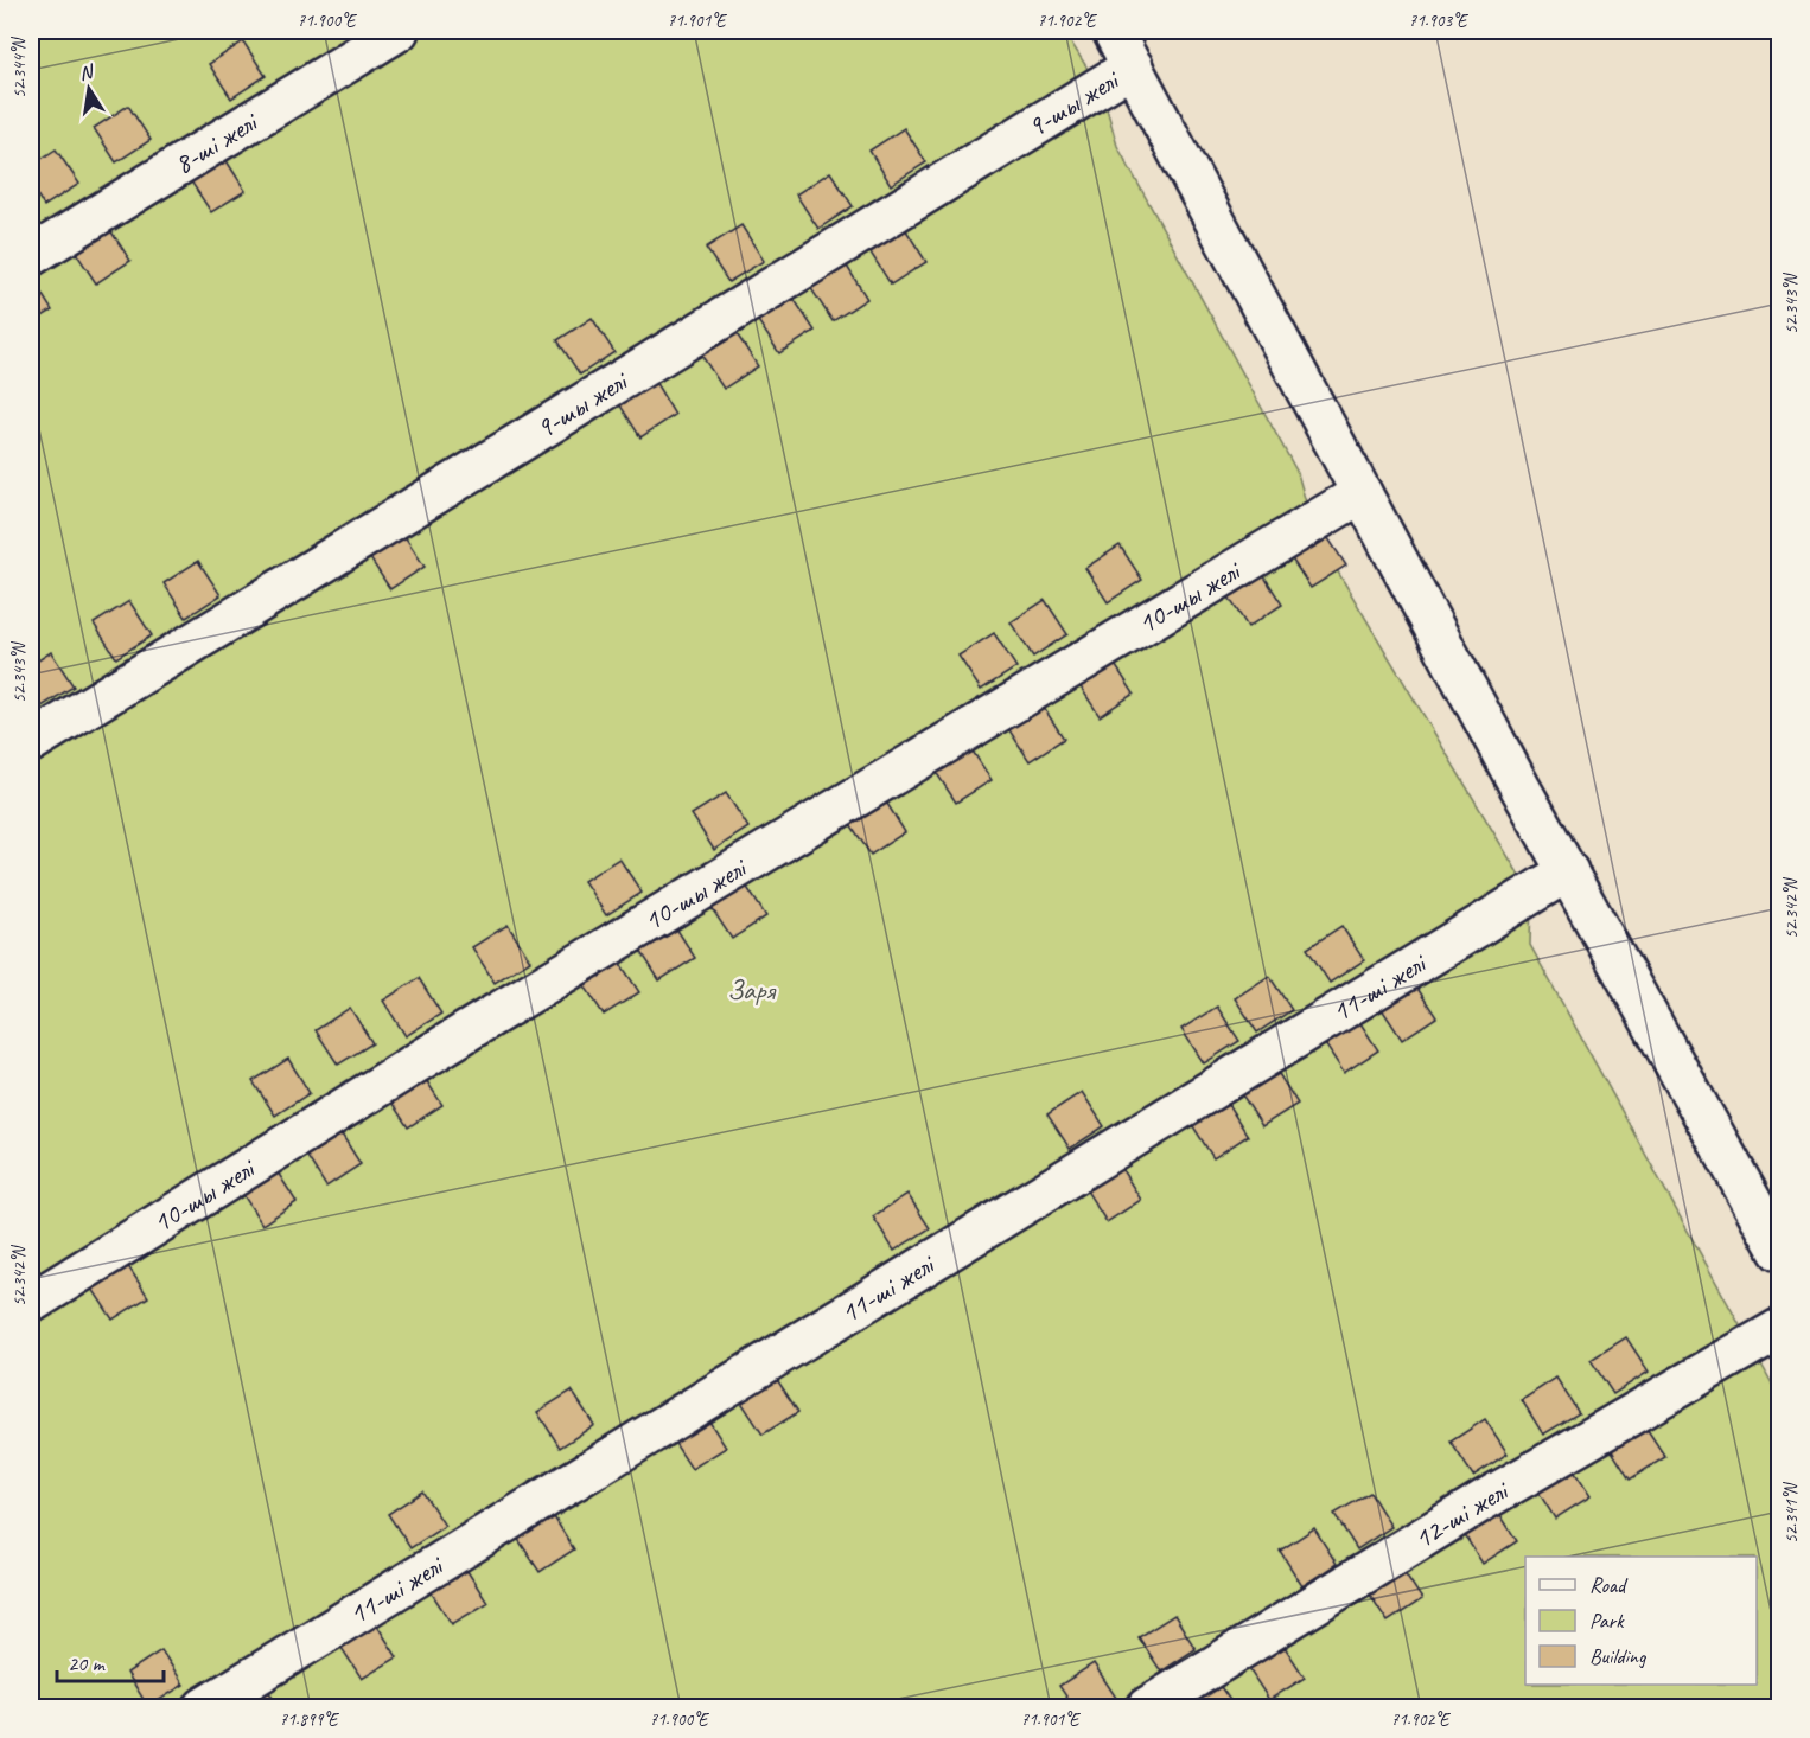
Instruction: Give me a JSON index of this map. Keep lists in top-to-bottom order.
{
  "streets": {
    "street": [
      "9-шы желі",
      "8-ші желі",
      "10-шы желі",
      "11-ші желі",
      "12-ші желі"
    ]
  },
  "parks": ["Заря"],
  "legend": ["Road", "Park", "Building"],
  "scale_bar": "20 m",
  "north": "top",
  "coordinates": [
    "71.900°E",
    "71.901°E",
    "71.902°E",
    "71.903°E",
    "52.344°N",
    "52.343°N",
    "52.342°N",
    "52.341°N",
    "71.899°E"
  ]
}
